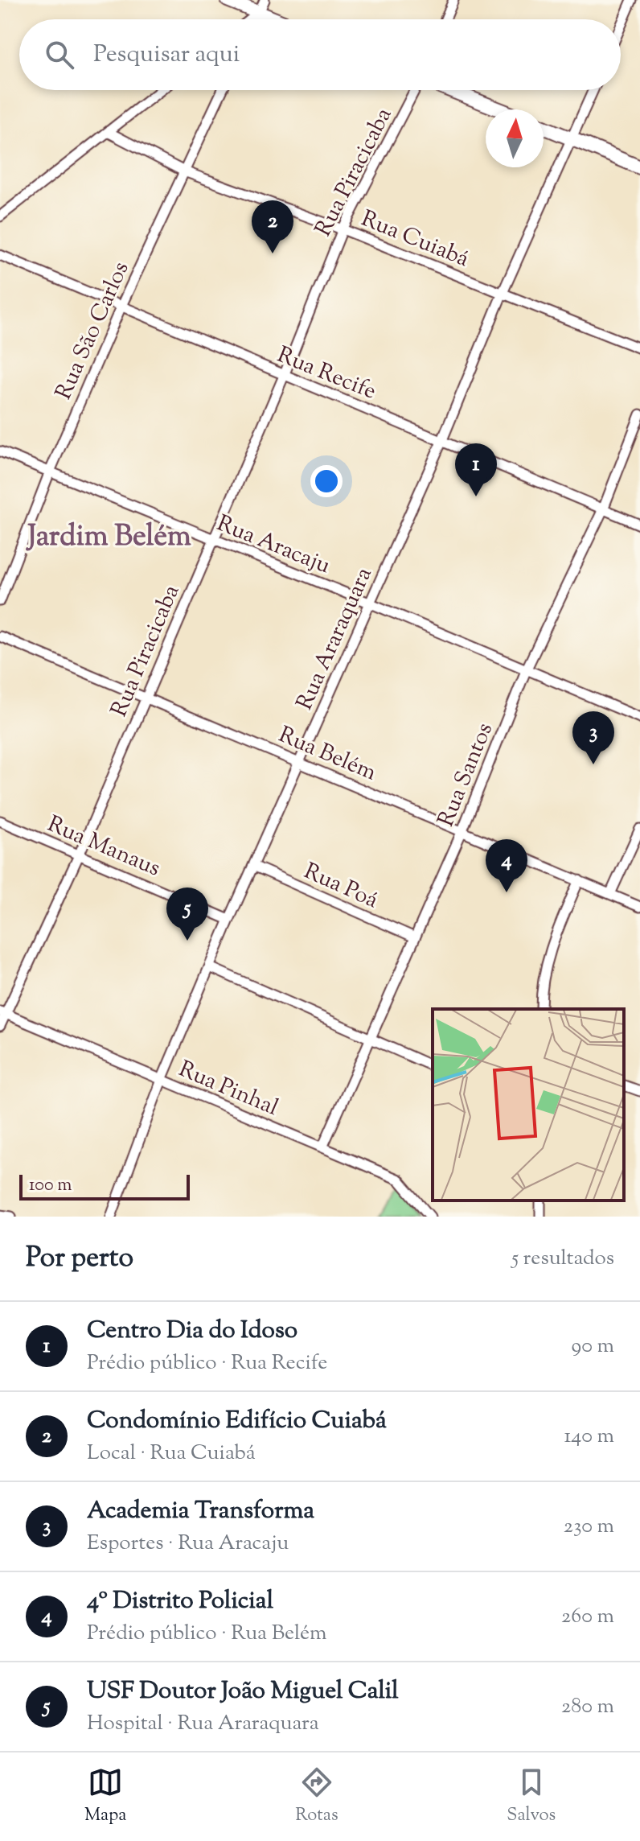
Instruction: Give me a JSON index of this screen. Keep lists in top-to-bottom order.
{
  "streets": {
    "street": [
      "Rua Piracicaba",
      "Rua Cuiabá",
      "Rua São Carlos",
      "Rua Recife",
      "Rua Aracaju",
      "Rua Araraquara",
      "Rua Belém",
      "Rua Santos",
      "Rua Manaus",
      "Rua Poá",
      "Rua Pinhal"
    ]
  },
  "crossings": [
    ["Rua Piracicaba", "Rua Cuiabá"],
    ["Rua Piracicaba", "Rua Recife"],
    ["Rua Piracicaba", "Rua Aracaju"],
    ["Rua Piracicaba", "Rua Belém"],
    ["Rua Piracicaba", "Rua Manaus"],
    ["Rua Piracicaba", "Rua Pinhal"],
    ["Rua Cuiabá", "Rua São Carlos"],
    ["Rua Cuiabá", "Rua Araraquara"],
    ["Rua São Carlos", "Rua Recife"],
    ["Rua São Carlos", "Rua Aracaju"],
    ["Rua Recife", "Rua Araraquara"],
    ["Rua Recife", "Rua Santos"],
    ["Rua Aracaju", "Rua Araraquara"],
    ["Rua Aracaju", "Rua Santos"],
    ["Rua Araraquara", "Rua Belém"],
    ["Rua Araraquara", "Rua Manaus"],
    ["Rua Araraquara", "Rua Poá"],
    ["Rua Araraquara", "Rua Pinhal"],
    ["Rua Belém", "Rua Santos"],
    ["Rua Santos", "Rua Poá"],
    ["Rua Santos", "Rua Pinhal"]
  ],
  "districts": ["Jardim Belém"],
  "scale_bar": "100 m",
  "north": "top",
  "page": {
    "search": "Pesquisar aqui",
    "pins": [
      "2",
      "1",
      "3",
      "4",
      "5"
    ],
    "scale": "100 m",
    "heading": ["Por perto", "5 resultados"],
    "list": [
      {
        "mark": "1",
        "name": "Centro Dia do Idoso",
        "note": "Prédio público · Rua Recife",
        "value": "90 m"
      },
      {
        "mark": "2",
        "name": "Condomínio Edifício Cuiabá",
        "note": "Local · Rua Cuiabá",
        "value": "140 m"
      },
      {
        "mark": "3",
        "name": "Academia Transforma",
        "note": "Esportes · Rua Aracaju",
        "value": "230 m"
      },
      {
        "mark": "4",
        "name": "4º Distrito Policial",
        "note": "Prédio público · Rua Belém",
        "value": "260 m"
      },
      {
        "mark": "5",
        "name": "USF Doutor João Miguel Calil",
        "note": "Hospital · Rua Araraquara",
        "value": "280 m"
      }
    ],
    "nav": ["Mapa", "Rotas", "Salvos"]
  }
}
